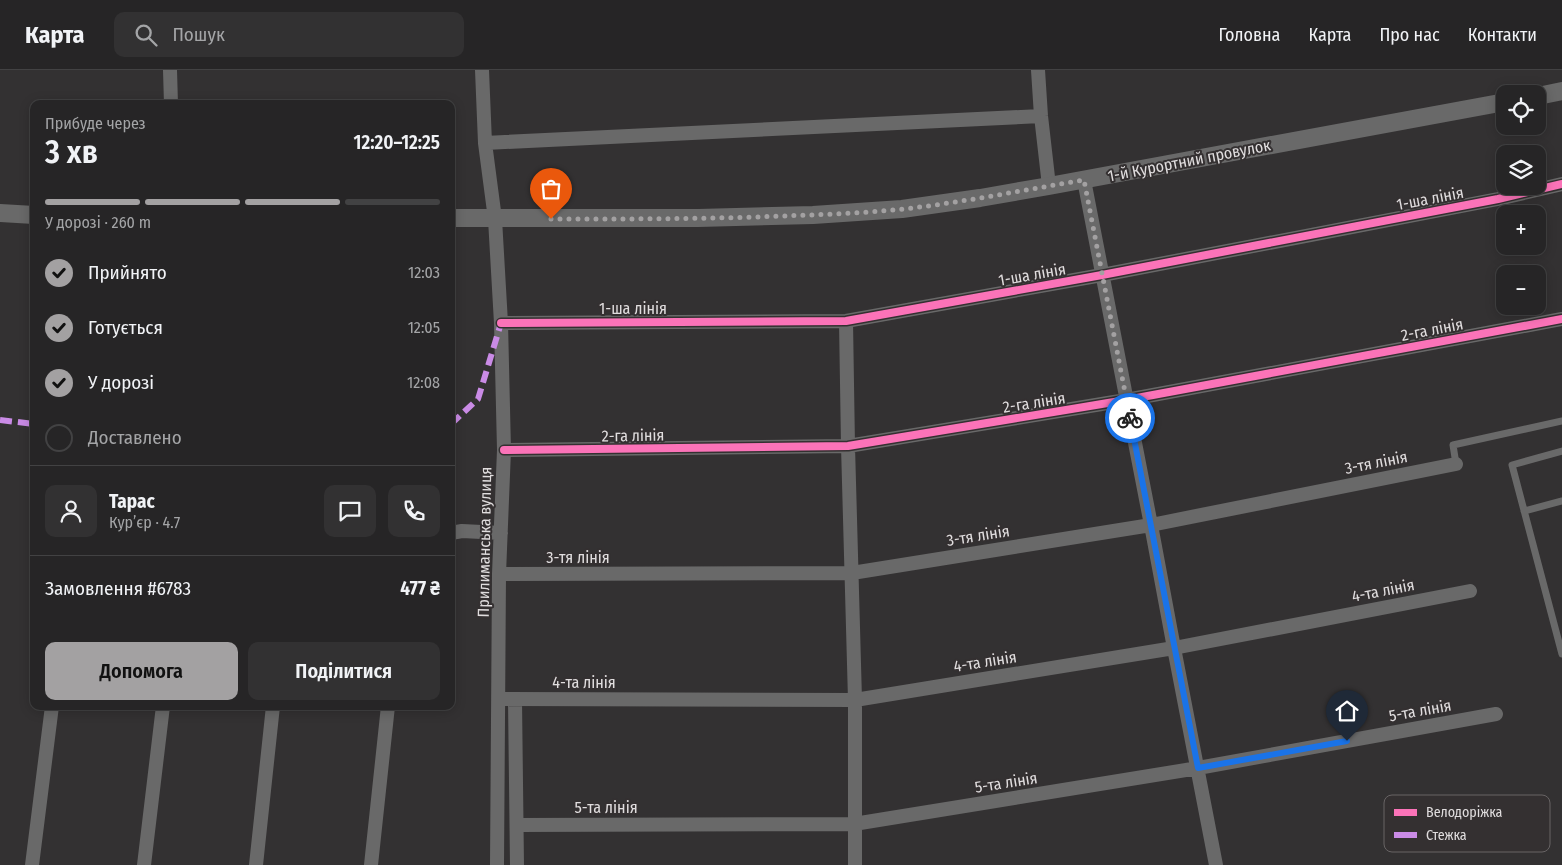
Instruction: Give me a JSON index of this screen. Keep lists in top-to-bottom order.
{
  "streets": {
    "street": [
      "1-й Курортний провулок",
      "1-ша лінія",
      "2-га лінія",
      "3-тя лінія",
      "Прилиманська вулиця",
      "4-та лінія",
      "5-та лінія"
    ]
  },
  "crossings": [
    ["1-й Курортний провулок", "Прилиманська вулиця"],
    ["1-ша лінія", "Прилиманська вулиця"],
    ["2-га лінія", "Прилиманська вулиця"],
    ["3-тя лінія", "Прилиманська вулиця"],
    ["Прилиманська вулиця", "4-та лінія"]
  ],
  "legend": ["Велодоріжка", "Стежка"],
  "page": {
    "header": "Карта",
    "search": "Пошук",
    "nav": [
      "Головна",
      "Карта",
      "Про нас",
      "Контакти"
    ],
    "map_buttons": ["+", "−"],
    "heading": ["3 хв", "Прибуде через", "12:20–12:25"],
    "panel": [
      "Тарас",
      "Кур’єр · 4.7",
      "Замовлення #6783",
      "477 ₴"
    ],
    "bar": "У дорозі · 260 m",
    "list": [
      ["Прийнято", "12:03"],
      ["Готується", "12:05"],
      ["У дорозі", "12:08"],
      "Доставлено"
    ],
    "buttons": ["Допомога", "Поділитися"]
  }
}
